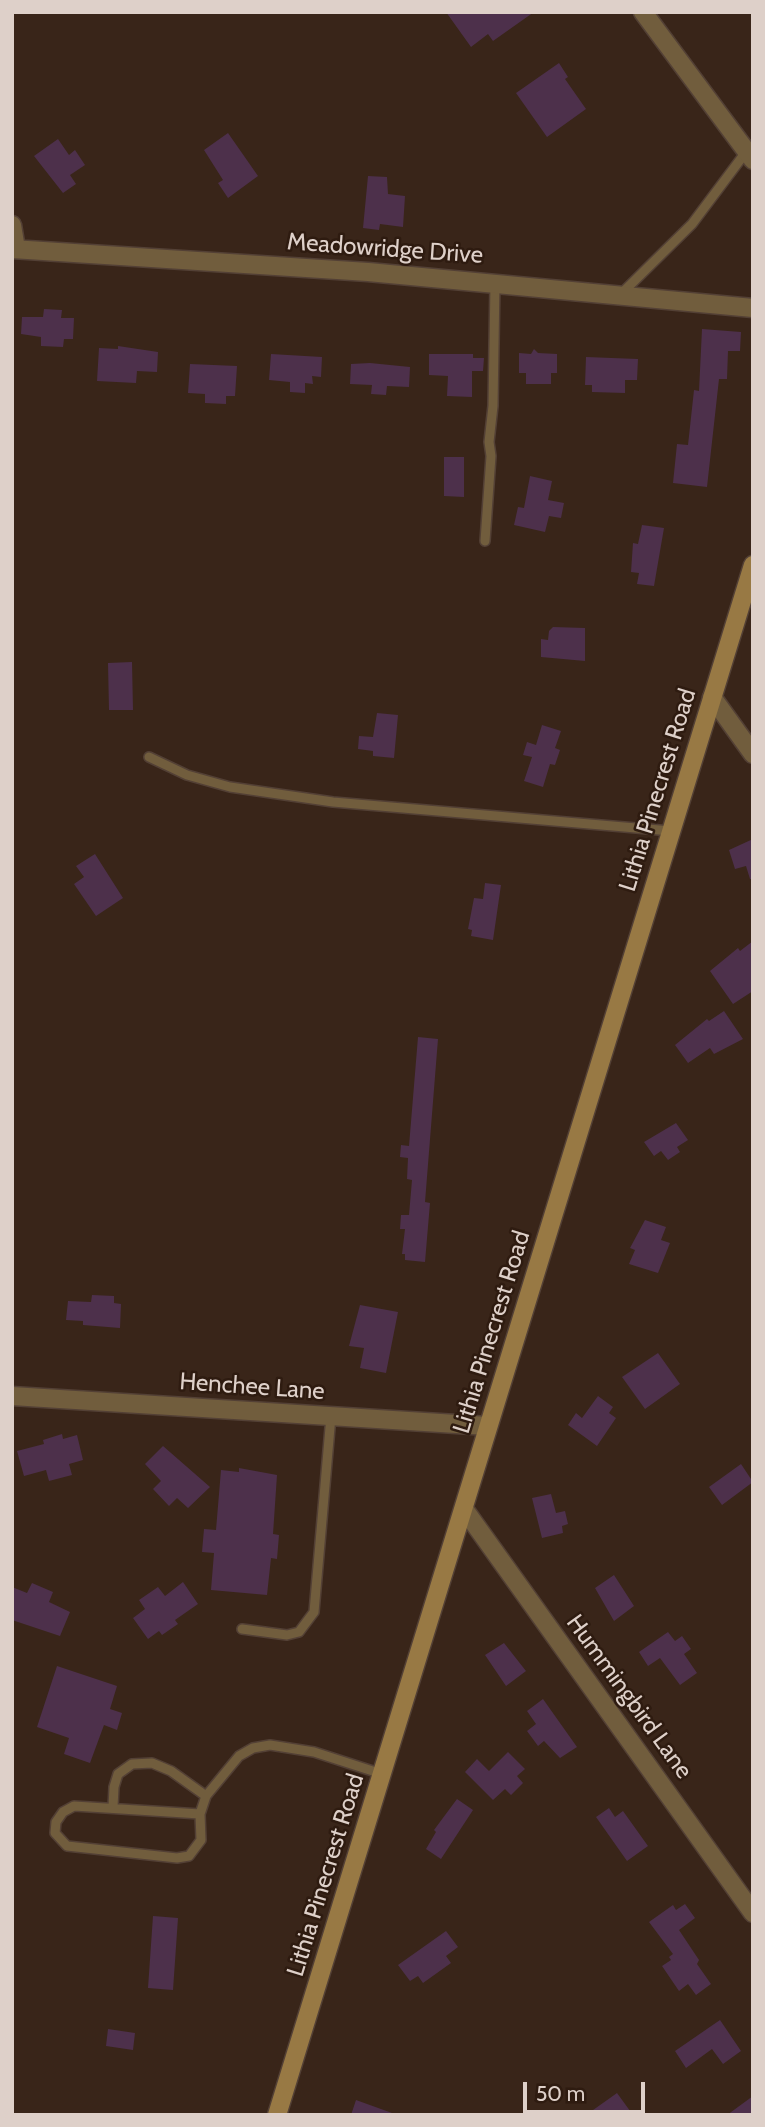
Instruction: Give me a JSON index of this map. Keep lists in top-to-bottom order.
{
  "streets": {
    "main road": ["Lithia Pinecrest Road"],
    "street": ["Meadowridge Drive", "Henchee Lane", "Hummingbird Lane"]
  },
  "crossings": [
    ["Lithia Pinecrest Road", "Henchee Lane"],
    ["Lithia Pinecrest Road", "Hummingbird Lane"]
  ],
  "scale_bar": "50 m"
}
